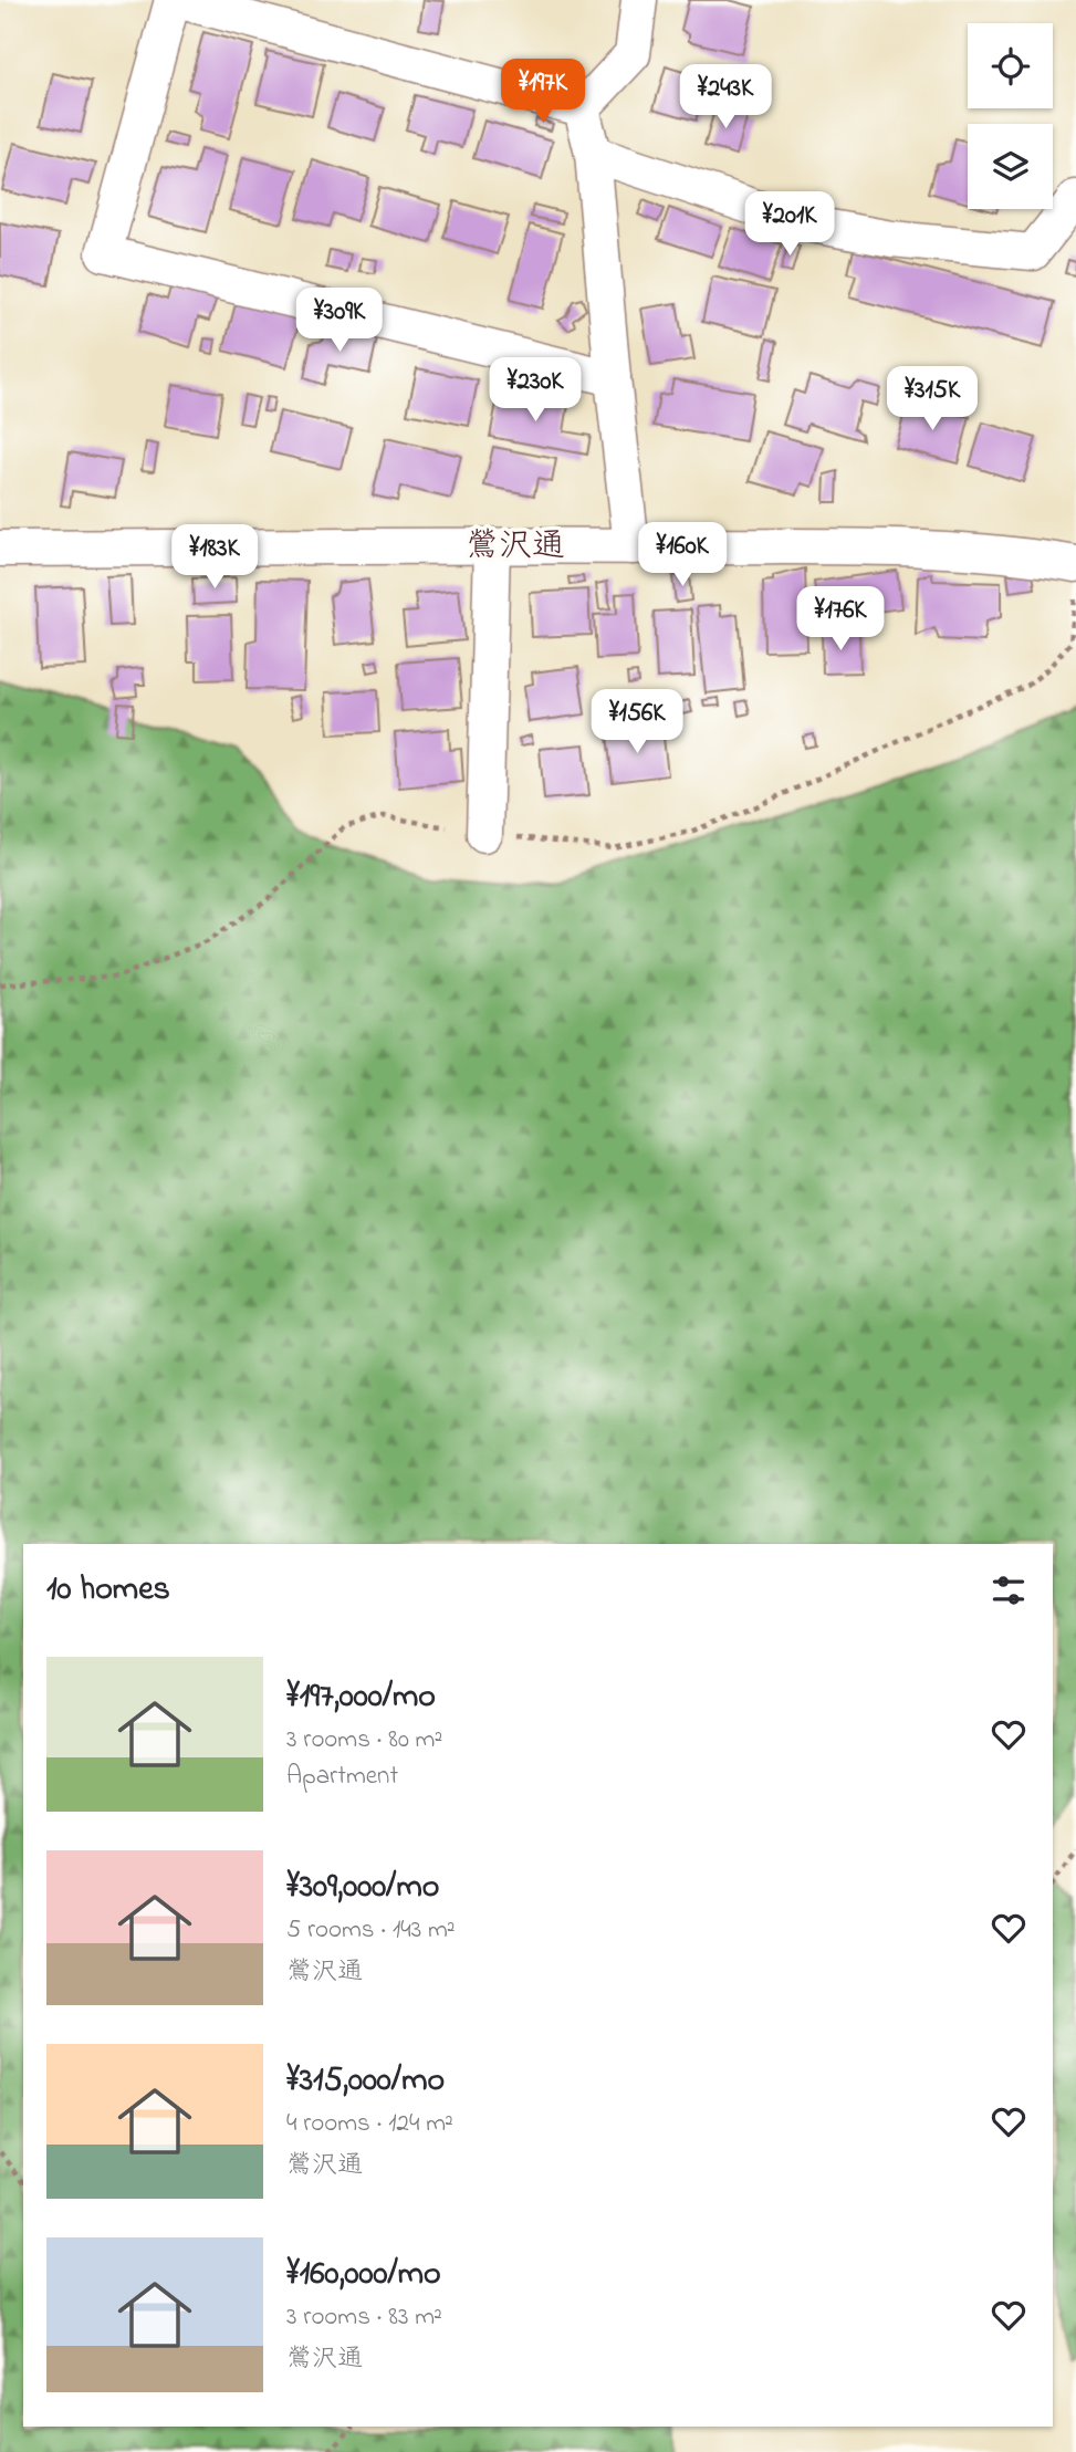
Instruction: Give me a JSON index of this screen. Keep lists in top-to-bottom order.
{
  "streets": {
    "street": ["鶯沢通"]
  },
  "page": {
    "price": [
      "¥197K",
      "¥243K",
      "¥201K",
      "¥309K",
      "¥230K",
      "¥315K",
      "¥160K",
      "¥183K",
      "¥176K",
      "¥156K"
    ],
    "heading": "10 homes",
    "list": [
      {
        "name": "¥197,000/mo",
        "note": "3 rooms · 80 m² · Apartment"
      },
      {
        "name": "¥309,000/mo",
        "note": "5 rooms · 143 m² · 鶯沢通"
      },
      {
        "name": "¥315,000/mo",
        "note": "4 rooms · 124 m² · 鶯沢通"
      },
      {
        "name": "¥160,000/mo",
        "note": "3 rooms · 83 m² · 鶯沢通"
      }
    ]
  }
}
